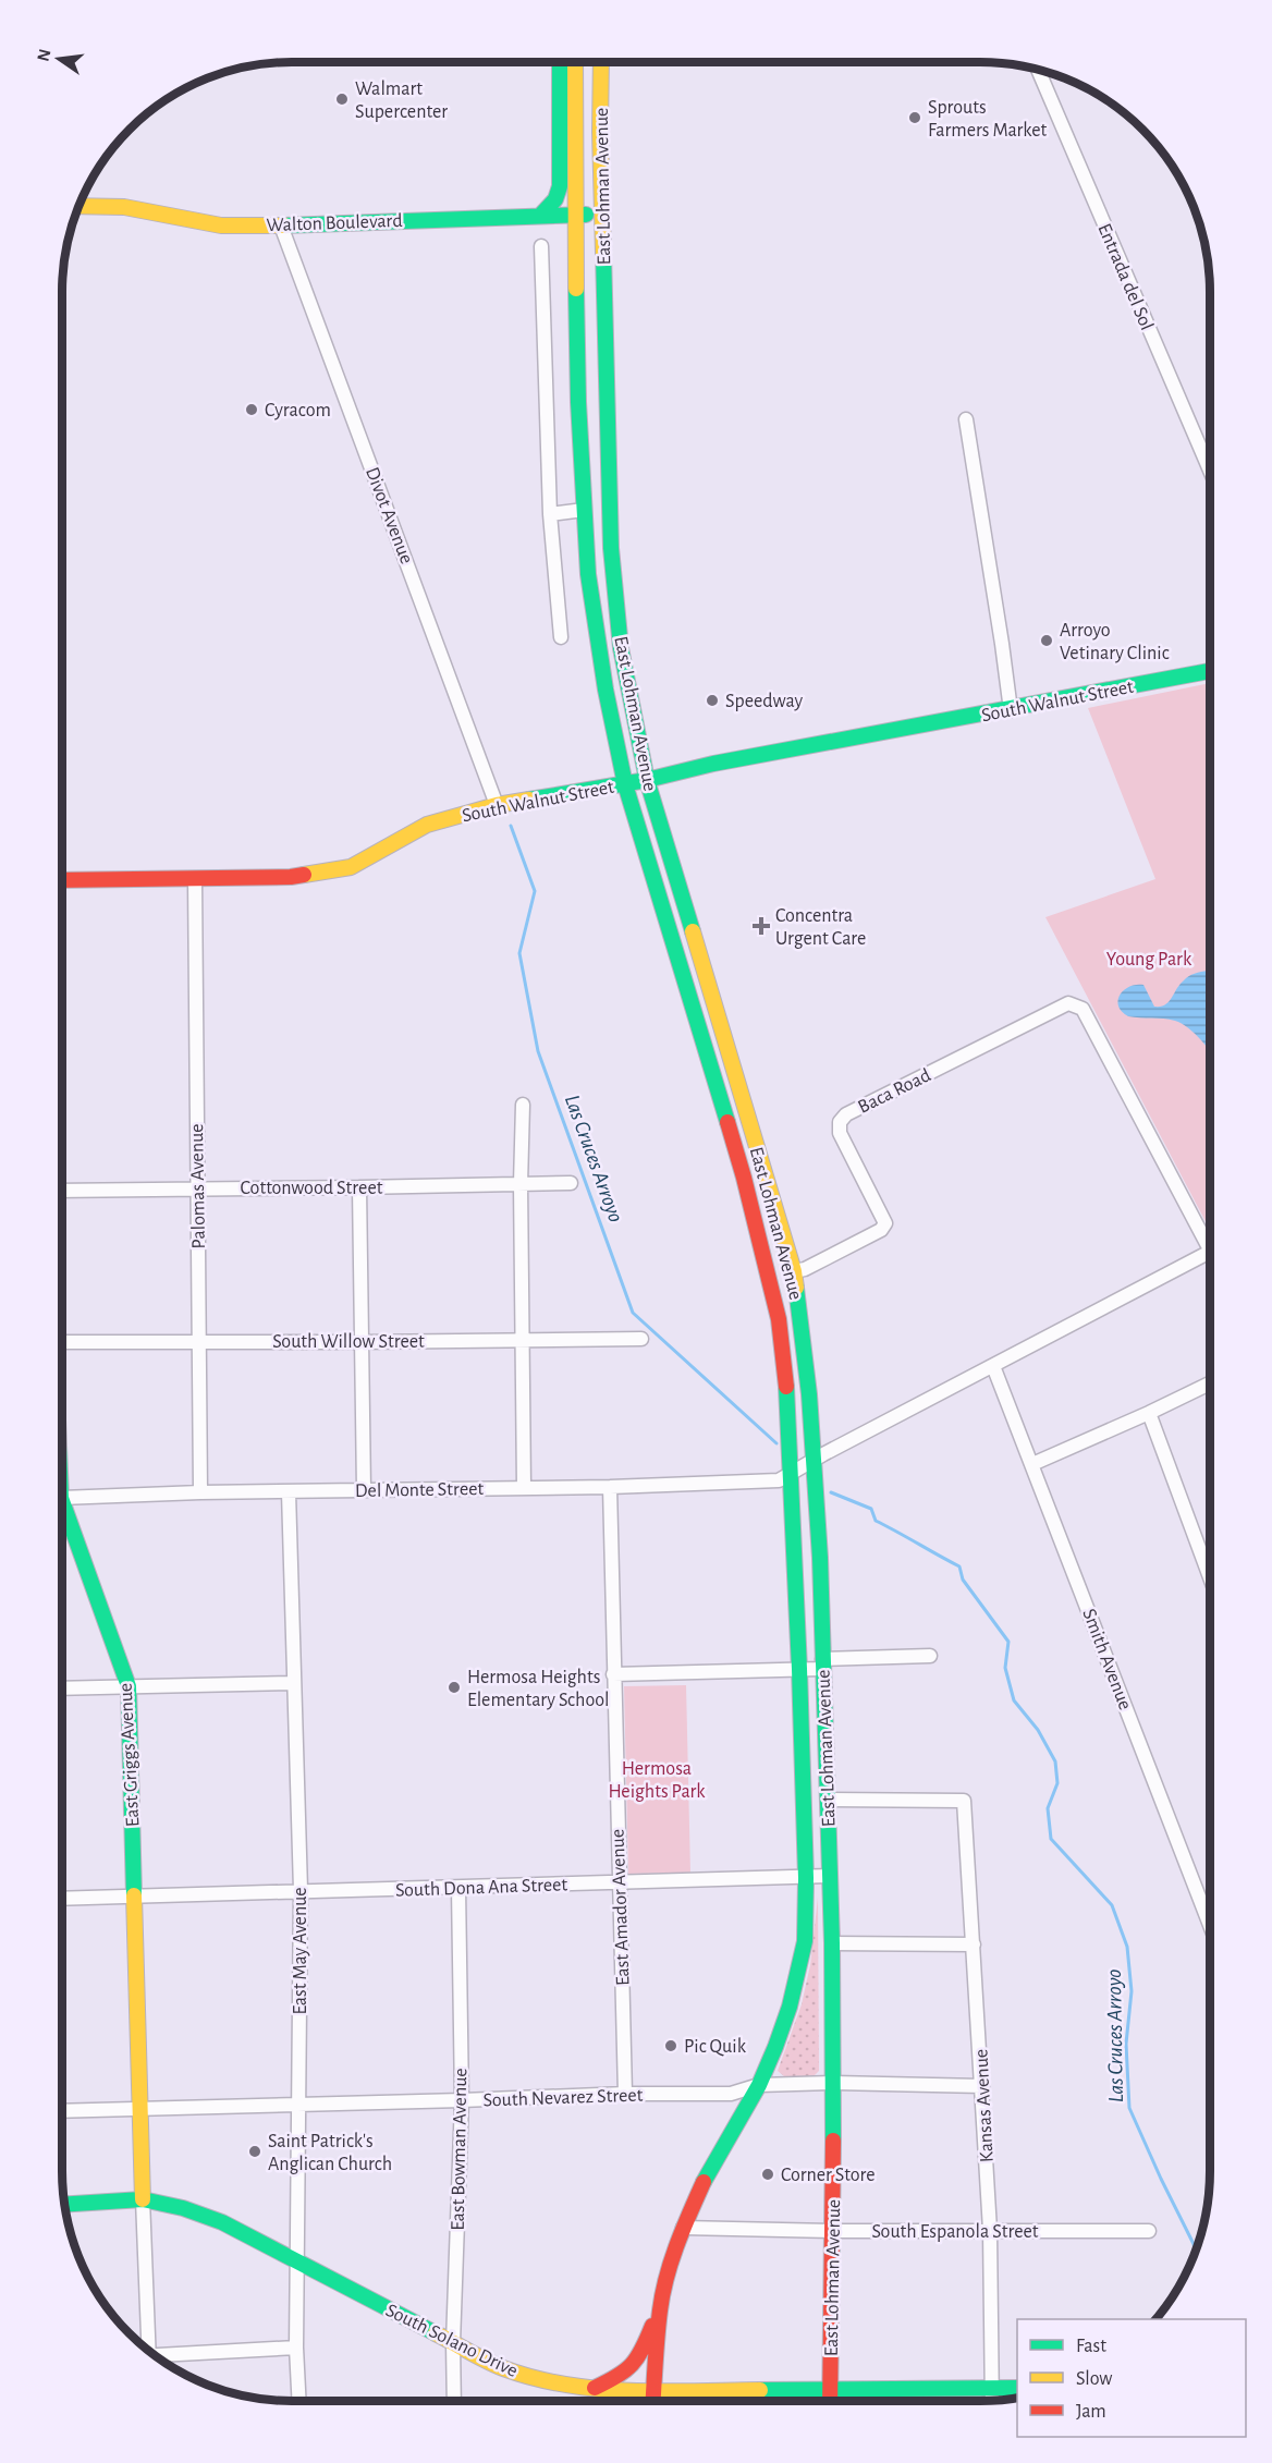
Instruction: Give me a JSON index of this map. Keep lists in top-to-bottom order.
{
  "streets": {
    "main road": [
      "East Lohman Avenue",
      "Walton Boulevard",
      "South Walnut Street",
      "East Griggs Avenue",
      "South Solano Drive"
    ],
    "street": [
      "Entrada del Sol",
      "Divot Avenue",
      "Baca Road",
      "Palomas Avenue",
      "Cottonwood Street",
      "South Willow Street",
      "Del Monte Street",
      "Smith Avenue",
      "South Dona Ana Street",
      "East Amador Avenue",
      "East May Avenue",
      "South Nevarez Street",
      "Kansas Avenue",
      "East Bowman Avenue",
      "South Espanola Street"
    ]
  },
  "crossings": [
    ["East Lohman Avenue", "Walton Boulevard"],
    ["East Lohman Avenue", "South Walnut Street"],
    ["East Lohman Avenue", "Baca Road"],
    ["East Lohman Avenue", "Del Monte Street"],
    ["East Lohman Avenue", "South Dona Ana Street"],
    ["East Lohman Avenue", "South Nevarez Street"],
    ["East Lohman Avenue", "Kansas Avenue"],
    ["East Lohman Avenue", "South Espanola Street"],
    ["East Lohman Avenue", "South Solano Drive"],
    ["Walton Boulevard", "Divot Avenue"],
    ["Divot Avenue", "South Walnut Street"],
    ["South Walnut Street", "Palomas Avenue"],
    ["Palomas Avenue", "Cottonwood Street"],
    ["Palomas Avenue", "South Willow Street"],
    ["Palomas Avenue", "Del Monte Street"],
    ["Del Monte Street", "East Amador Avenue"],
    ["Del Monte Street", "East May Avenue"],
    ["East Griggs Avenue", "South Dona Ana Street"],
    ["East Griggs Avenue", "South Nevarez Street"],
    ["East Griggs Avenue", "South Solano Drive"],
    ["South Dona Ana Street", "East Amador Avenue"],
    ["South Dona Ana Street", "East May Avenue"],
    ["South Dona Ana Street", "East Bowman Avenue"],
    ["East Amador Avenue", "South Nevarez Street"],
    ["East May Avenue", "South Nevarez Street"],
    ["East May Avenue", "South Solano Drive"],
    ["South Nevarez Street", "Kansas Avenue"],
    ["South Nevarez Street", "East Bowman Avenue"],
    ["Kansas Avenue", "South Espanola Street"],
    ["Kansas Avenue", "South Solano Drive"],
    ["East Bowman Avenue", "South Solano Drive"]
  ],
  "water": ["Las Cruces Arroyo"],
  "parks": ["Young Park", "Hermosa Heights Park"],
  "places": {
    "other": [
      "Walmart Supercenter",
      "Sprouts Farmers Market",
      "Cyracom",
      "Arroyo Vetinary Clinic",
      "Speedway",
      "Hermosa Heights Elementary School",
      "Pic Quik",
      "Saint Patrick's Anglican Church",
      "Corner Store"
    ],
    "health": ["Concentra Urgent Care"]
  },
  "legend": ["Fast", "Slow", "Jam"],
  "north": "left"
}
